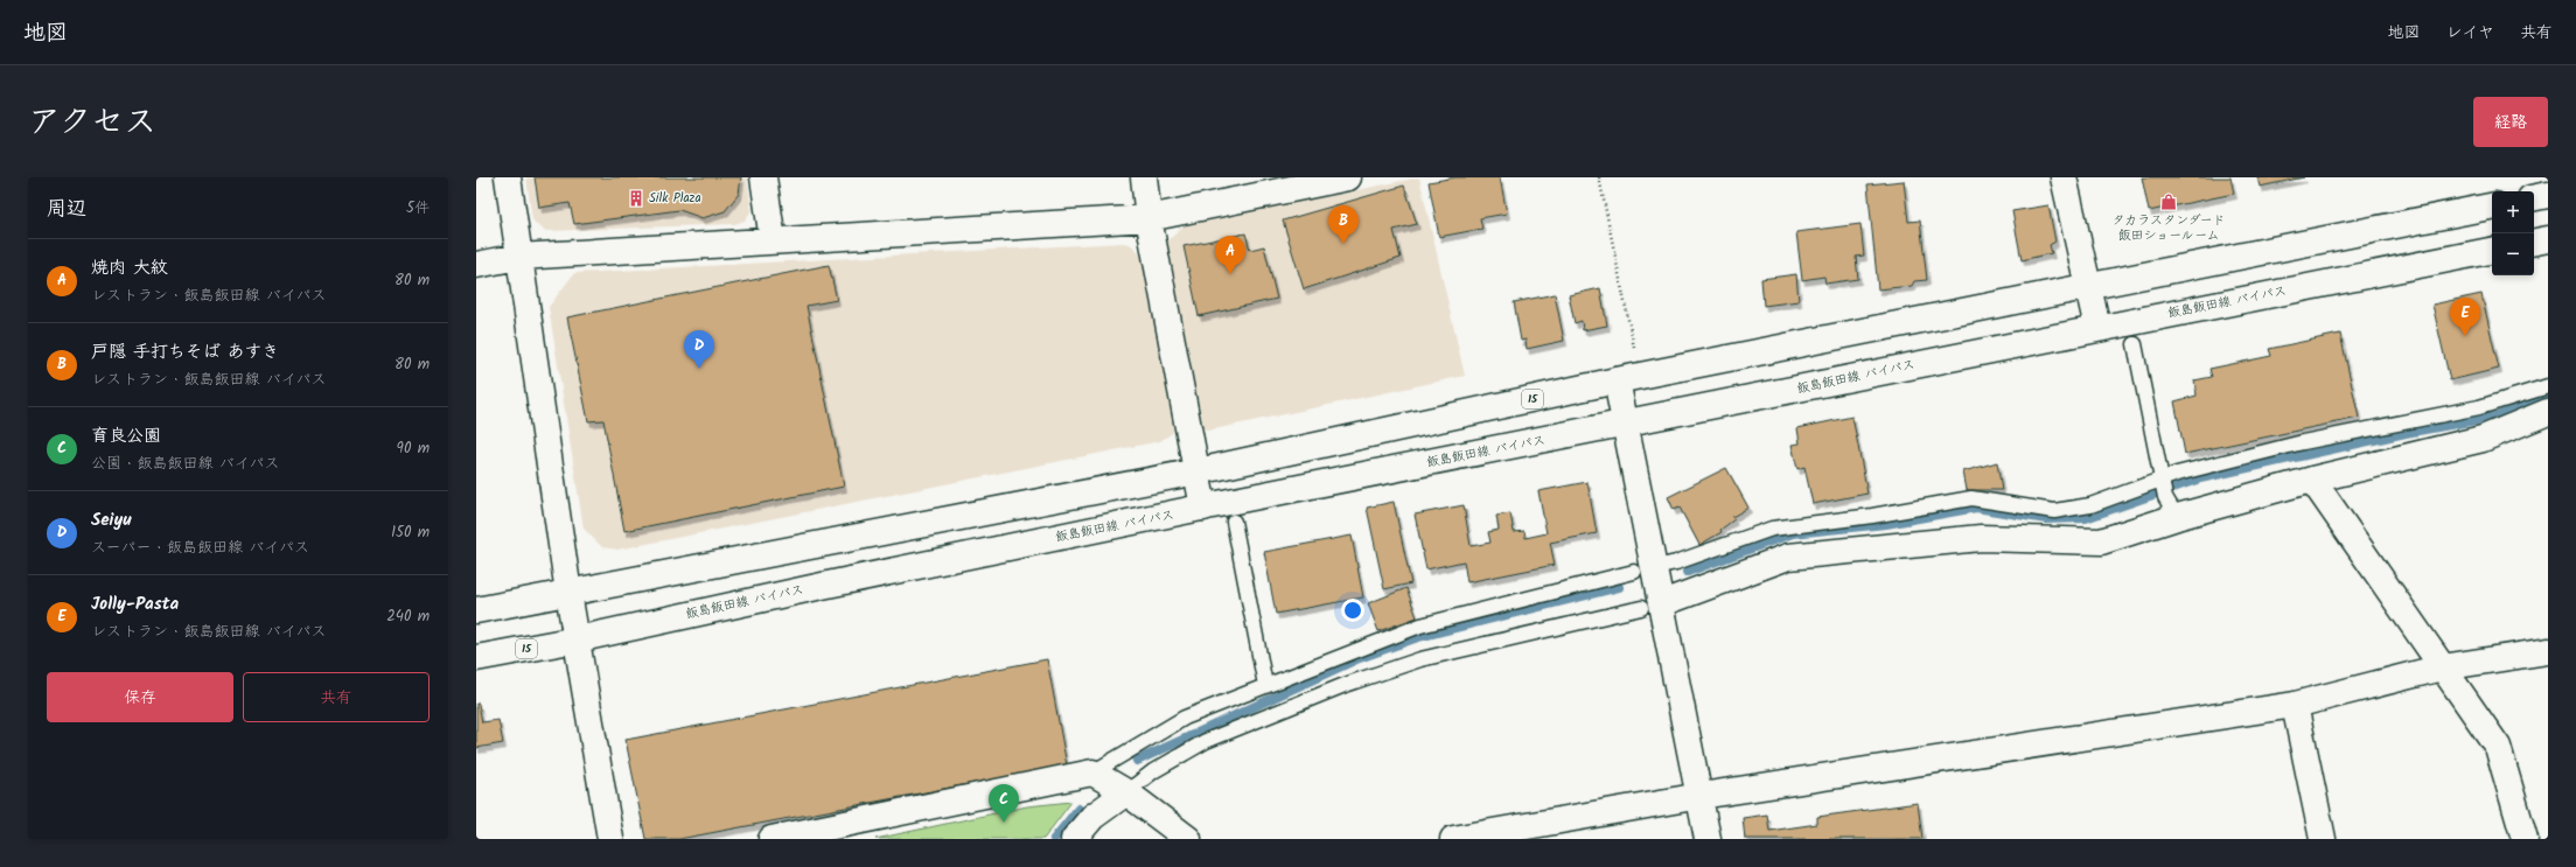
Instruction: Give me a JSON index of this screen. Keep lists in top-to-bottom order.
{
  "streets": {
    "street": ["飯島飯田線 バイパス", "15"]
  },
  "places": {
    "building": ["Silk Plaza"],
    "shop": ["タカラスタンダード 飯田ショールーム"]
  },
  "page": {
    "header": "地図",
    "nav": ["地図", "レイヤ", "共有"],
    "title": "アクセス",
    "buttons": [
      "経路",
      ["保存", "共有"]
    ],
    "heading": ["周辺", "5件"],
    "map_buttons": ["+", "−"],
    "pins": [
      "B",
      "A",
      "E",
      "D",
      "C"
    ],
    "list": [
      {
        "mark": "A",
        "name": "焼肉 大紋",
        "note": "レストラン · 飯島飯田線 バイパス",
        "value": "80 m"
      },
      {
        "mark": "B",
        "name": "戸隠 手打ちそば あすき",
        "note": "レストラン · 飯島飯田線 バイパス",
        "value": "80 m"
      },
      {
        "mark": "C",
        "name": "育良公園",
        "note": "公園 · 飯島飯田線 バイパス",
        "value": "90 m"
      },
      {
        "mark": "D",
        "name": "Seiyu",
        "note": "スーパー · 飯島飯田線 バイパス",
        "value": "150 m"
      },
      {
        "mark": "E",
        "name": "Jolly-Pasta",
        "note": "レストラン · 飯島飯田線 バイパス",
        "value": "240 m"
      }
    ]
  }
}
